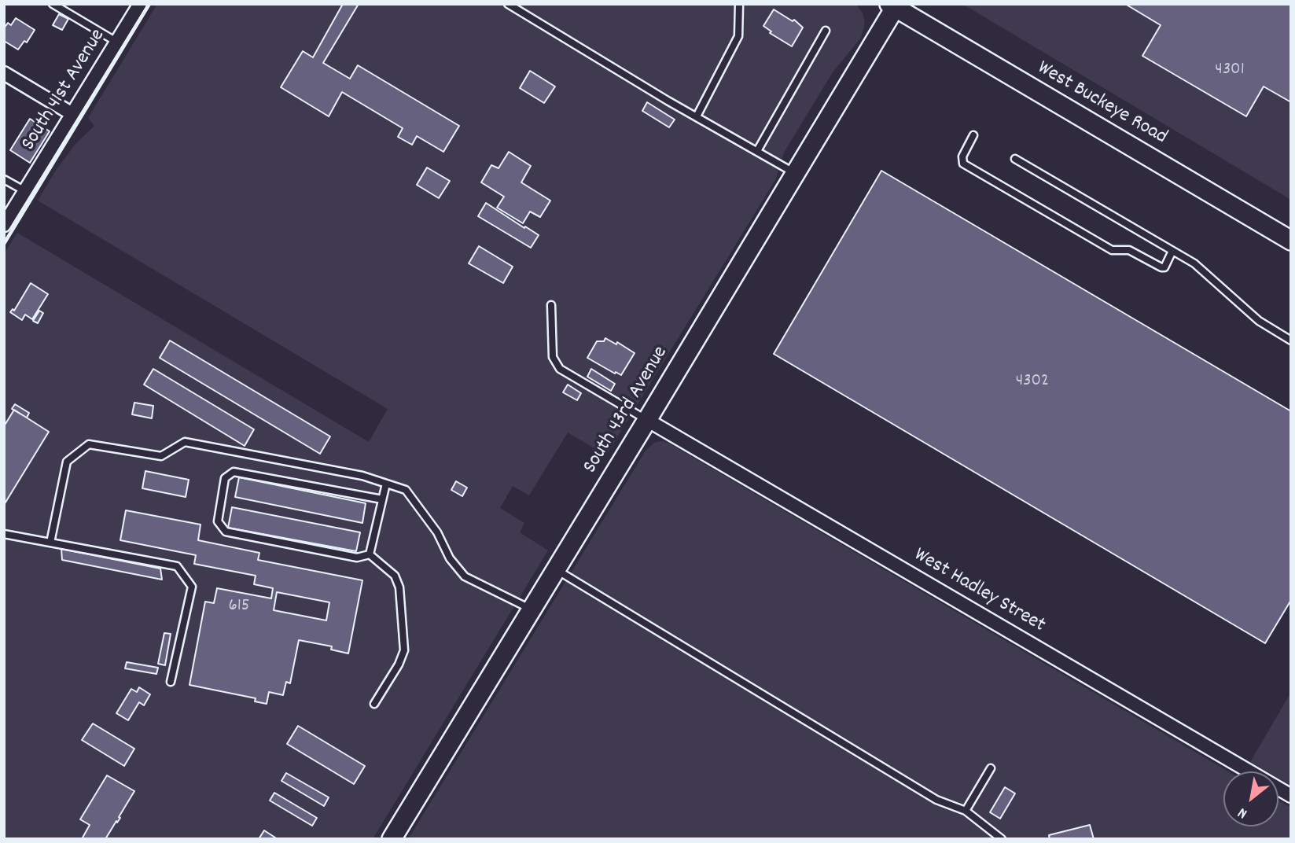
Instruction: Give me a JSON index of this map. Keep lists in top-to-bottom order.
{
  "streets": {
    "main road": ["West Buckeye Road", "South 43rd Avenue"],
    "street": ["South 41st Avenue", "West Hadley Street"]
  },
  "crossings": [
    ["West Buckeye Road", "South 43rd Avenue"],
    ["South 43rd Avenue", "West Hadley Street"]
  ],
  "house_numbers": ["4301", "4302", "615"],
  "north": "bottom left"
}
